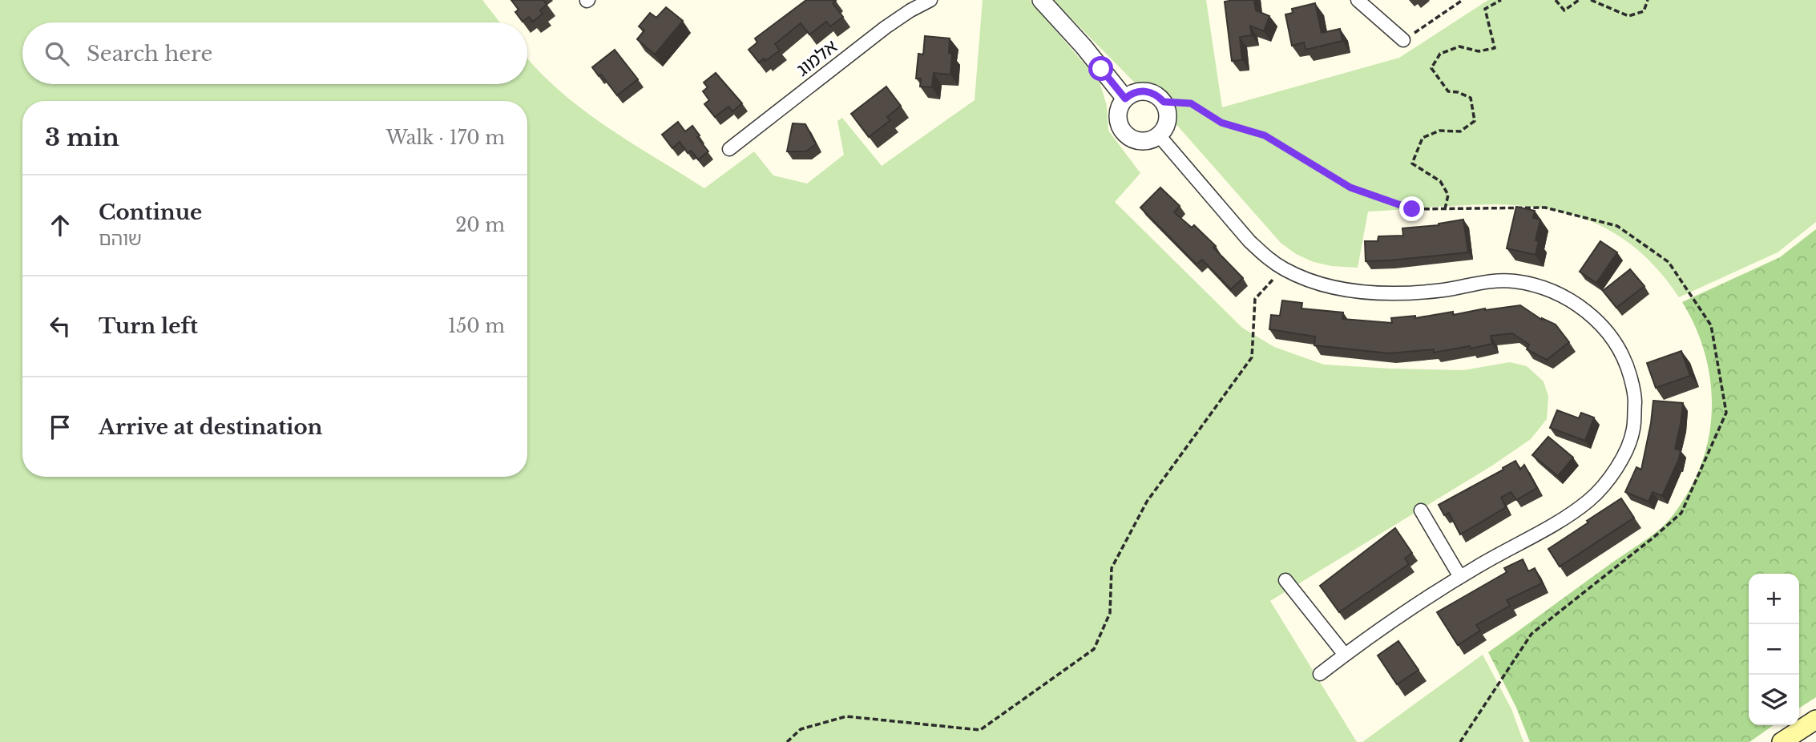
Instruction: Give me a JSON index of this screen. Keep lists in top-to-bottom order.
{
  "streets": {
    "street": ["אלמוג"]
  },
  "page": {
    "search": "Search here",
    "heading": ["3 min", "Walk · 170 m"],
    "list": [
      ["Continue", "שוהם", "20 m"],
      ["Turn left", "150 m"],
      "Arrive at destination"
    ],
    "map_buttons": ["+", "−"]
  }
}
